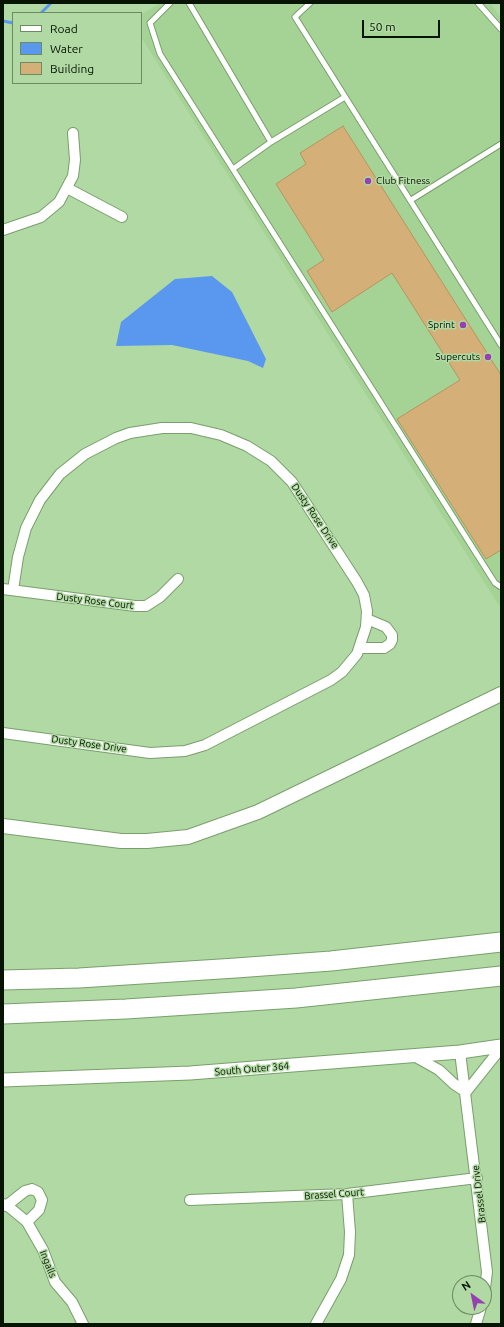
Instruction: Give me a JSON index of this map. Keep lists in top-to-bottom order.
{
  "streets": {
    "street": [
      "Dusty Rose Drive",
      "Dusty Rose Court",
      "South Outer 364",
      "Brassel Court",
      "Brassel Drive",
      "Ingalls"
    ]
  },
  "crossings": [
    ["Dusty Rose Drive", "Dusty Rose Court"],
    ["South Outer 364", "Brassel Drive"],
    ["Brassel Court", "Brassel Drive"]
  ],
  "places": ["Club Fitness", "Sprint", "Supercuts"],
  "legend": ["Road", "Water", "Building"],
  "scale_bar": "50 m",
  "north": "top left"
}
